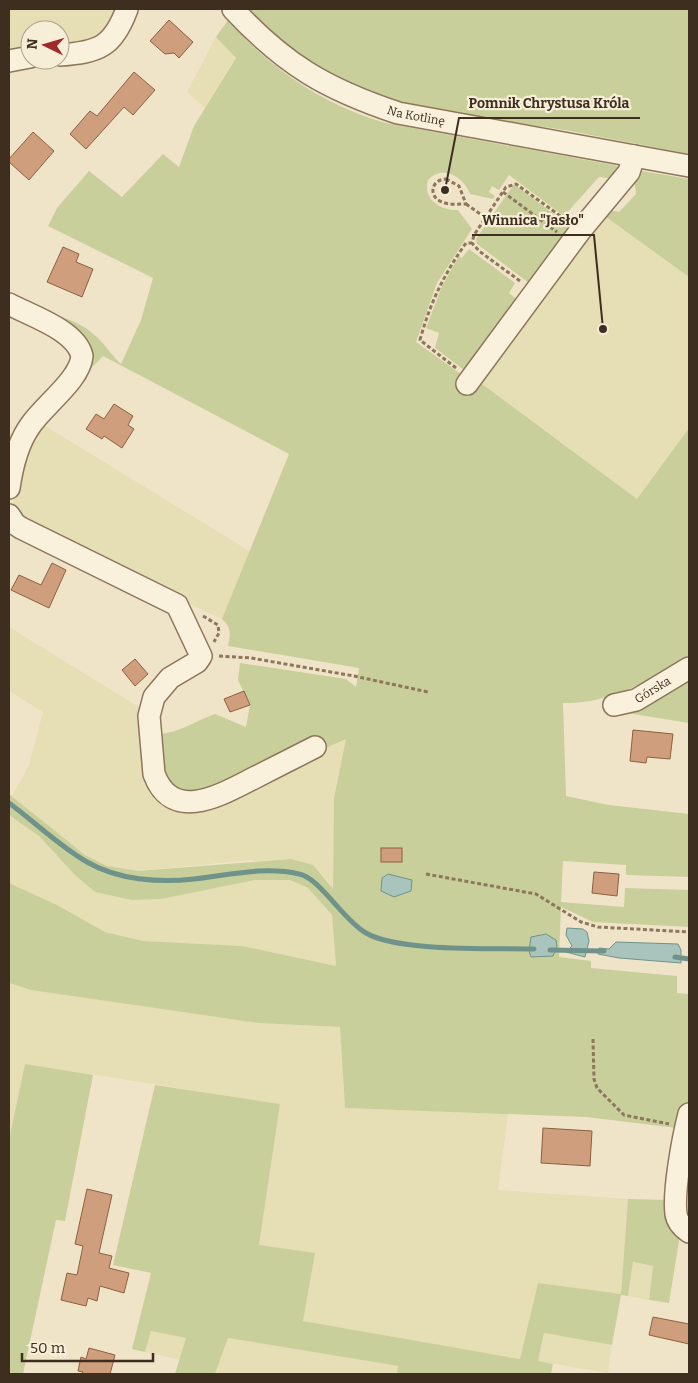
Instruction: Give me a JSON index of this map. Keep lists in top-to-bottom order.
{
  "streets": {
    "street": ["Na Kotlinę", "Górska"]
  },
  "places": ["Pomnik Chrystusa Króla", "Winnica \"Jasło\""],
  "scale_bar": "50 m",
  "north": "left"
}
